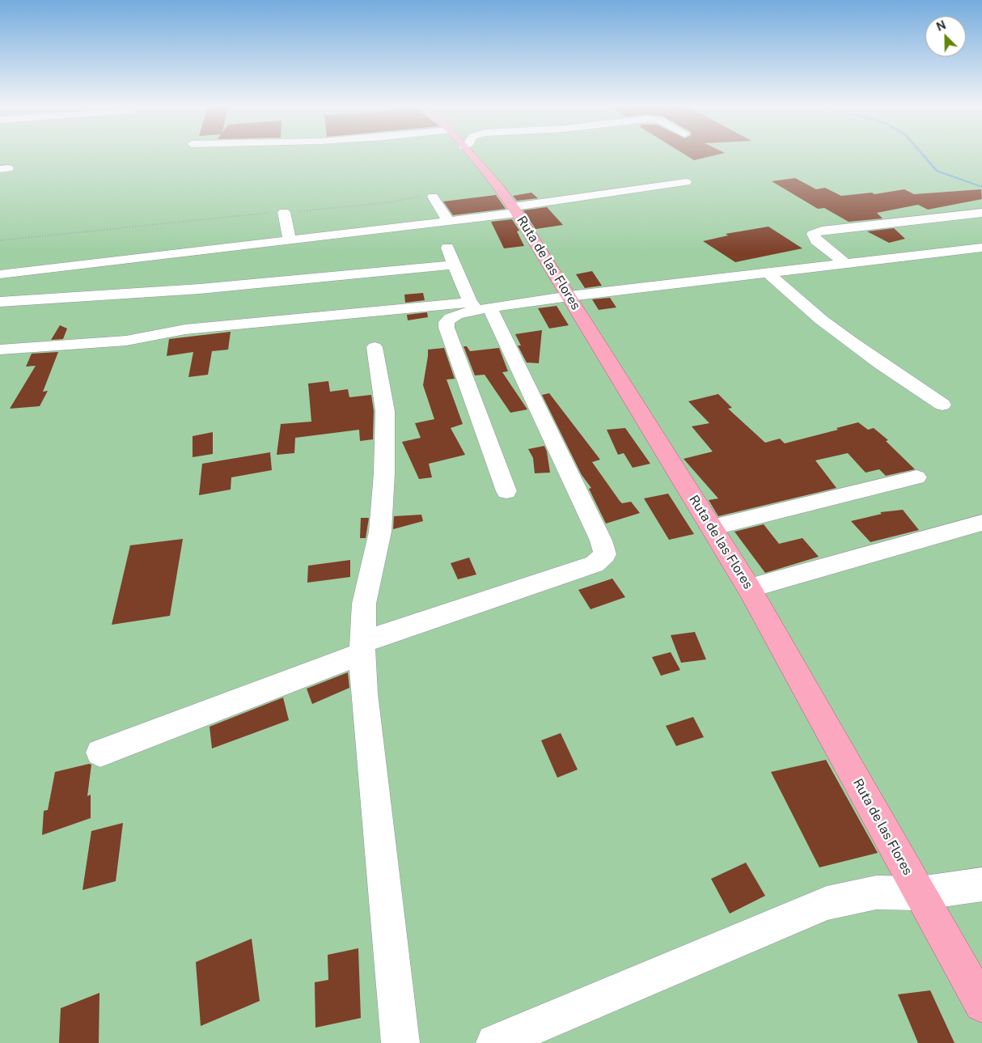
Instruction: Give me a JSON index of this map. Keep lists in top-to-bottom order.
{
  "streets": {
    "main road": ["Ruta de las Flores"]
  },
  "north": "top left"
}
